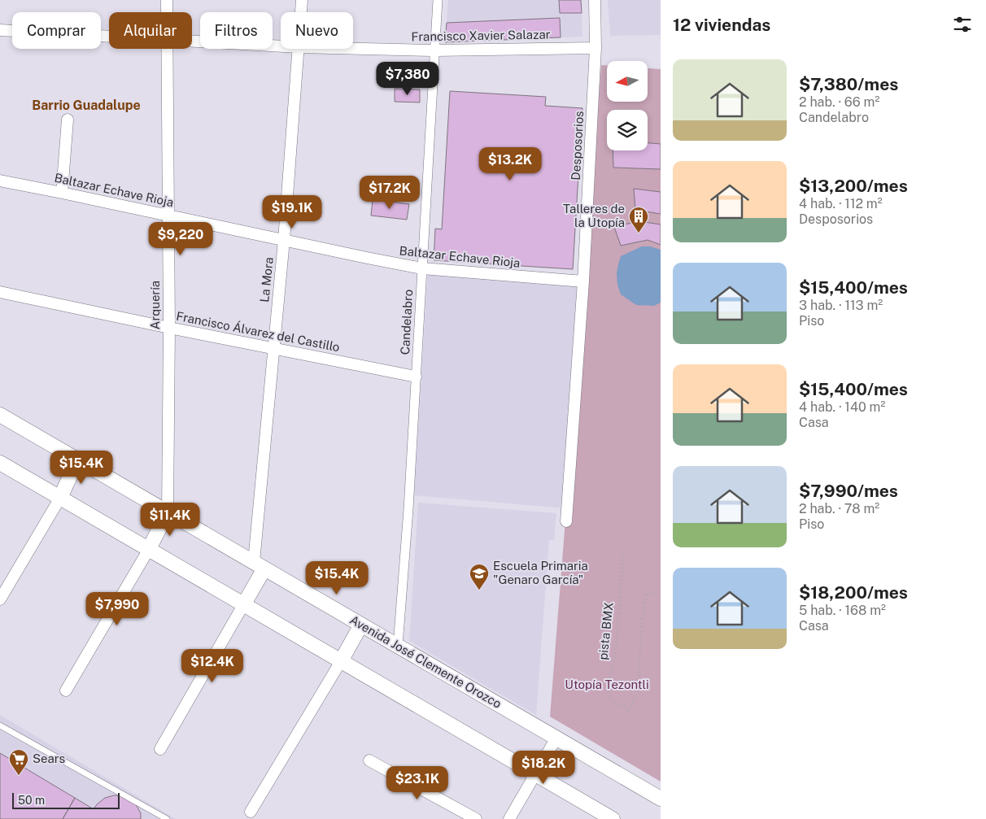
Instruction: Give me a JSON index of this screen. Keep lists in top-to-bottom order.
{
  "streets": {
    "street": [
      "Francisco Xavier Salazar",
      "Desposorios",
      "Baltazar Echave Rioja",
      "La Mora",
      "Arquería",
      "Candelabro",
      "Francisco Álvarez del Castillo",
      "Avenida José Clemente Orozco"
    ],
    "path": ["pista BMX"]
  },
  "crossings": [
    ["Francisco Xavier Salazar", "Desposorios"],
    ["Francisco Xavier Salazar", "Candelabro"],
    ["Desposorios", "Baltazar Echave Rioja"],
    ["Baltazar Echave Rioja", "La Mora"],
    ["Baltazar Echave Rioja", "Arquería"],
    ["Baltazar Echave Rioja", "Candelabro"],
    ["La Mora", "Francisco Álvarez del Castillo"],
    ["La Mora", "Avenida José Clemente Orozco"],
    ["Arquería", "Francisco Álvarez del Castillo"],
    ["Arquería", "Avenida José Clemente Orozco"],
    ["Candelabro", "Francisco Álvarez del Castillo"],
    ["Candelabro", "Avenida José Clemente Orozco"]
  ],
  "districts": ["Barrio Guadalupe"],
  "parks": ["Utopía Tezontli"],
  "places": {
    "building": ["Talleres de la Utopía"],
    "school or university": ["Escuela Primaria \"Genaro García\""],
    "supermarket": ["Sears"]
  },
  "scale_bar": "50 m",
  "north": "left",
  "page": {
    "heading": "12 viviendas",
    "chip": [
      "Comprar",
      "Alquilar",
      "Filtros",
      "Nuevo"
    ],
    "list": [
      {
        "name": "$7,380/mes",
        "note": "2 hab. · 66 m² · Candelabro"
      },
      {
        "name": "$13,200/mes",
        "note": "4 hab. · 112 m² · Desposorios"
      },
      {
        "name": "$15,400/mes",
        "note": "3 hab. · 113 m² · Piso"
      },
      {
        "name": "$15,400/mes",
        "note": "4 hab. · 140 m² · Casa"
      },
      {
        "name": "$7,990/mes",
        "note": "2 hab. · 78 m² · Piso"
      },
      {
        "name": "$18,200/mes",
        "note": "5 hab. · 168 m² · Casa"
      }
    ],
    "price": [
      "$7,380",
      "$13.2K",
      "$17.2K",
      "$19.1K",
      "$9,220",
      "$15.4K",
      "$11.4K",
      "$15.4K",
      "$7,990",
      "$12.4K",
      "$18.2K",
      "$23.1K"
    ],
    "scale": "50 m"
  }
}
